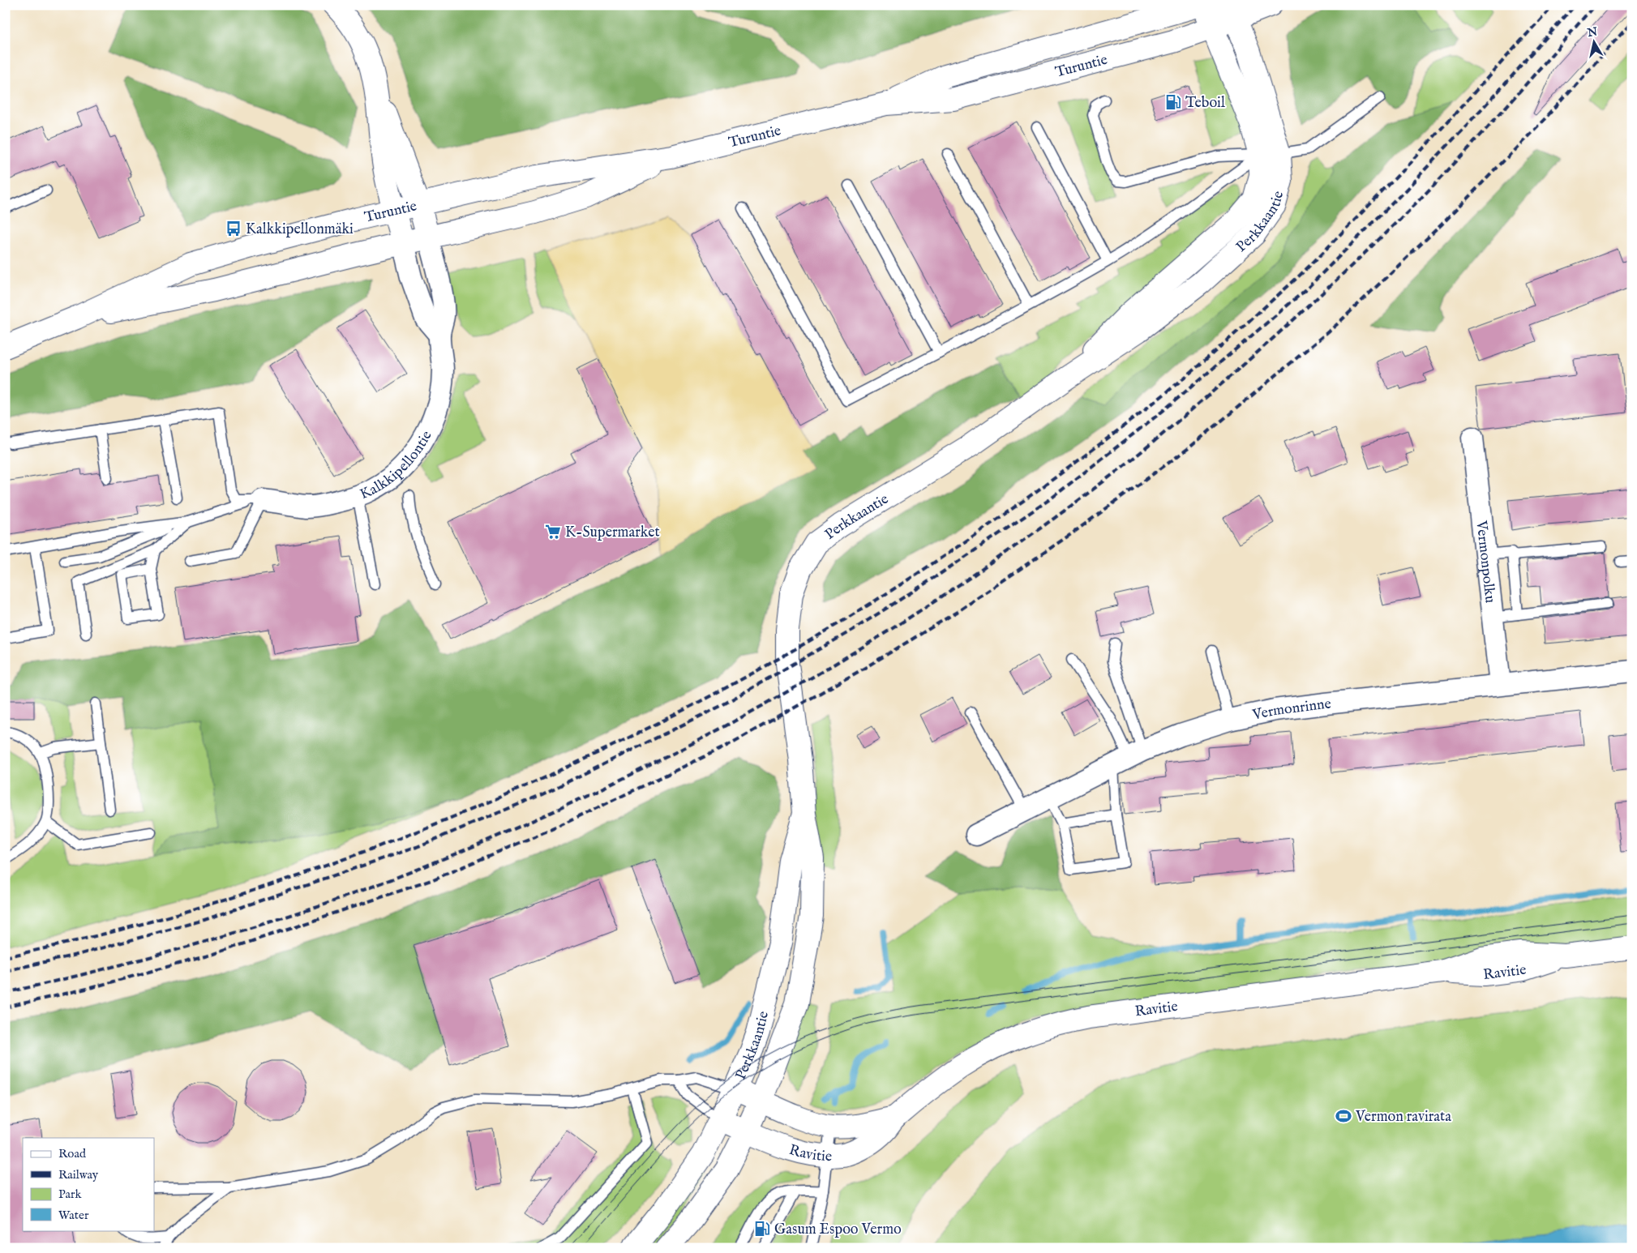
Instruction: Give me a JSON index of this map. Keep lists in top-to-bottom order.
{
  "streets": {
    "main road": ["Turuntie", "Perkkaantie", "Ravitie"],
    "street": ["Kalkkipellontie", "Vermonpolku", "Vermonrinne"]
  },
  "crossings": [
    ["Turuntie", "Perkkaantie"],
    ["Turuntie", "Kalkkipellontie"],
    ["Perkkaantie", "Ravitie"],
    ["Vermonpolku", "Vermonrinne"]
  ],
  "places": {
    "fuel station": ["Teboil", "Gasum Espoo Vermo"],
    "bus stop": ["Kalkkipellonmäki"],
    "supermarket": ["K-Supermarket"],
    "sports": ["Vermon ravirata"]
  },
  "legend": [
    "Road",
    "Railway",
    "Park",
    "Water"
  ],
  "north": "top"
}
